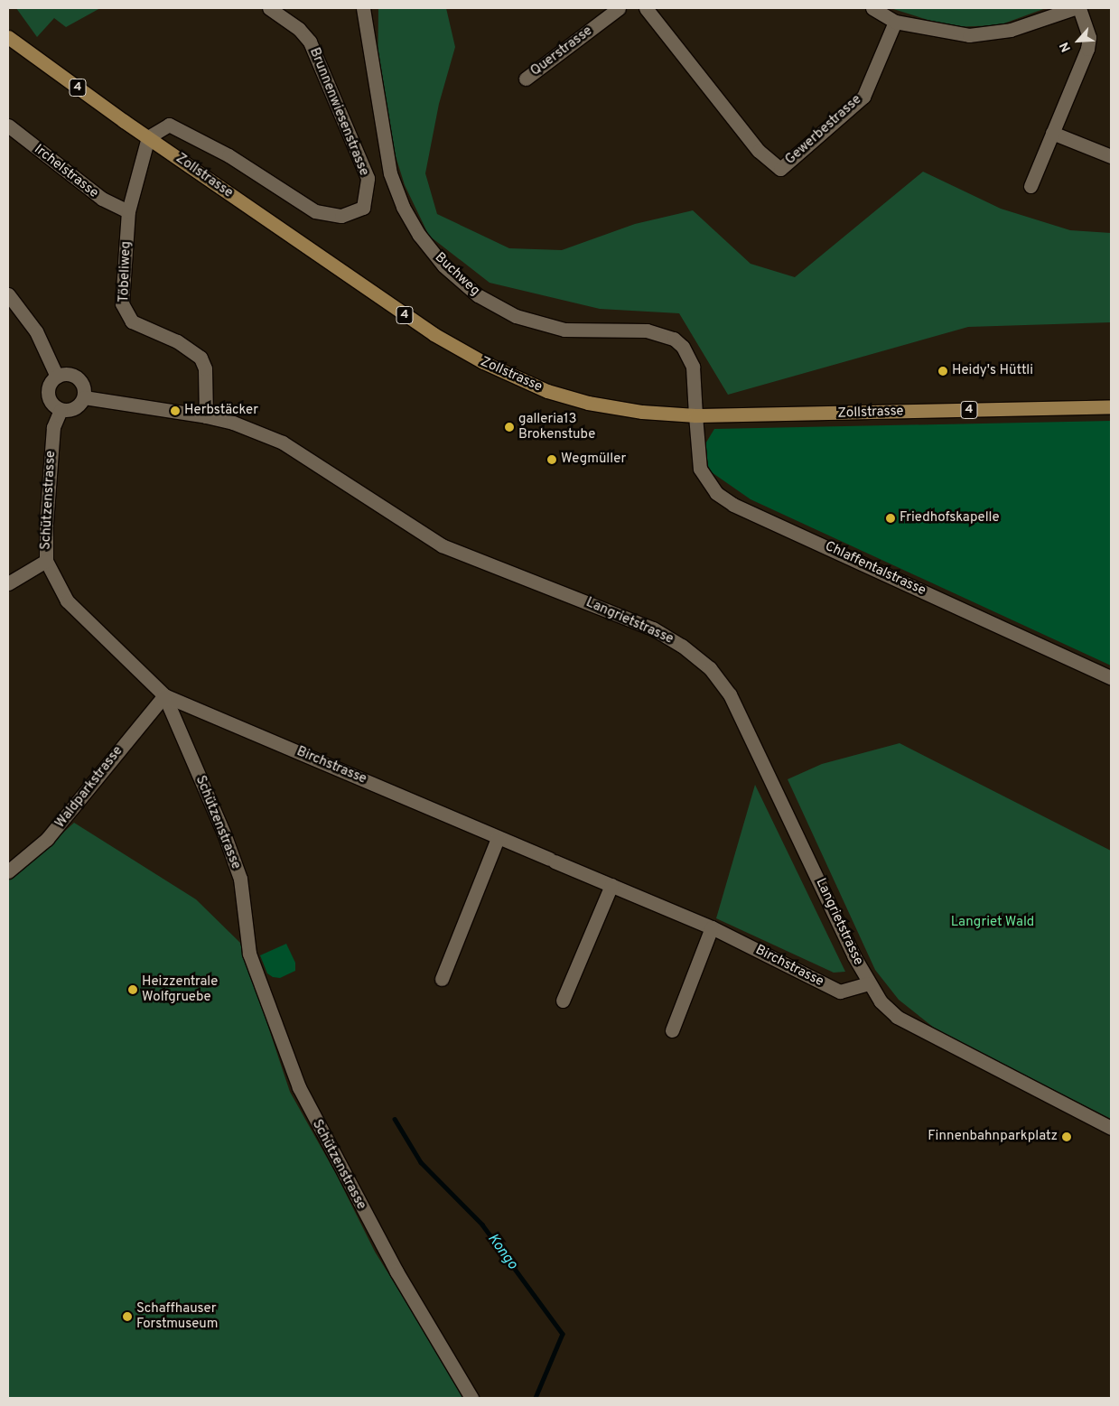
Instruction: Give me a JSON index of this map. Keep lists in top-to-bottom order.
{
  "streets": {
    "main road": ["4", "Zollstrasse"],
    "street": [
      "Querstrasse",
      "Brunnenwiesenstrasse",
      "Gewerbestrasse",
      "Irchelstrasse",
      "Töbeliweg",
      "Buchweg",
      "Schützenstrasse",
      "Chlaffentalstrasse",
      "Langrietstrasse",
      "Birchstrasse",
      "Waldparkstrasse"
    ]
  },
  "crossings": [
    ["Brunnenwiesenstrasse", "Zollstrasse"],
    ["Brunnenwiesenstrasse", "Töbeliweg"],
    ["Irchelstrasse", "Töbeliweg"],
    ["Zollstrasse", "Töbeliweg"],
    ["Zollstrasse", "Buchweg"],
    ["Zollstrasse", "Chlaffentalstrasse"],
    ["Töbeliweg", "Langrietstrasse"],
    ["Buchweg", "Chlaffentalstrasse"],
    ["Schützenstrasse", "Langrietstrasse"],
    ["Schützenstrasse", "Birchstrasse"],
    ["Schützenstrasse", "Waldparkstrasse"],
    ["Langrietstrasse", "Birchstrasse"],
    ["Birchstrasse", "Waldparkstrasse"]
  ],
  "water": ["Kongo"],
  "parks": ["Langriet Wald"],
  "places": [
    "Heidy's Hüttli",
    "Herbstäcker",
    "galleria13 Brokenstube",
    "Wegmüller",
    "Friedhofskapelle",
    "Heizzentrale Wolfgruebe",
    "Finnenbahnparkplatz",
    "Schaffhauser Forstmuseum"
  ],
  "north": "bottom left"
}
